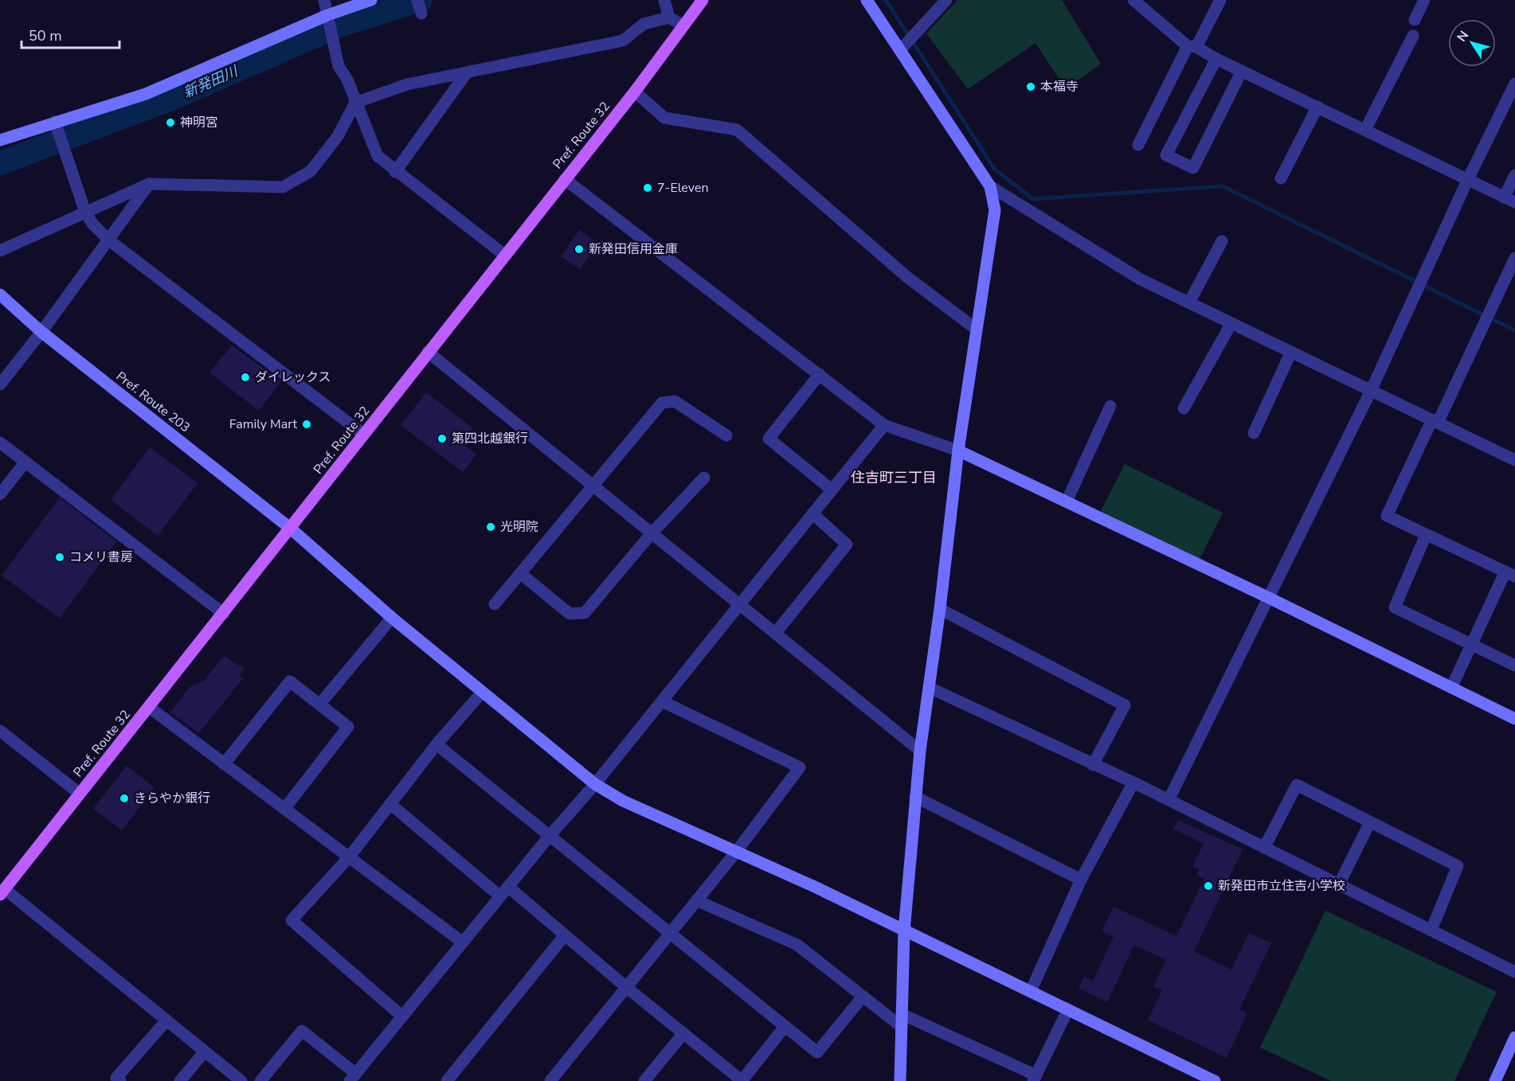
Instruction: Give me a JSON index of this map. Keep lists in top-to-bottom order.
{
  "streets": {
    "main road": ["Pref. Route 32"],
    "street": ["Pref. Route 203"]
  },
  "crossings": [
    ["Pref. Route 32", "Pref. Route 203"]
  ],
  "districts": ["住吉町三丁目"],
  "water": ["新発田川"],
  "places": [
    "本福寺",
    "神明宮",
    "7-Eleven",
    "新発田信用金庫",
    "ダイレックス",
    "Family Mart",
    "第四北越銀行",
    "光明院",
    "コメリ書房",
    "きらやか銀行",
    "新発田市立住吉小学校"
  ],
  "scale_bar": "50 m",
  "north": "top left"
}
